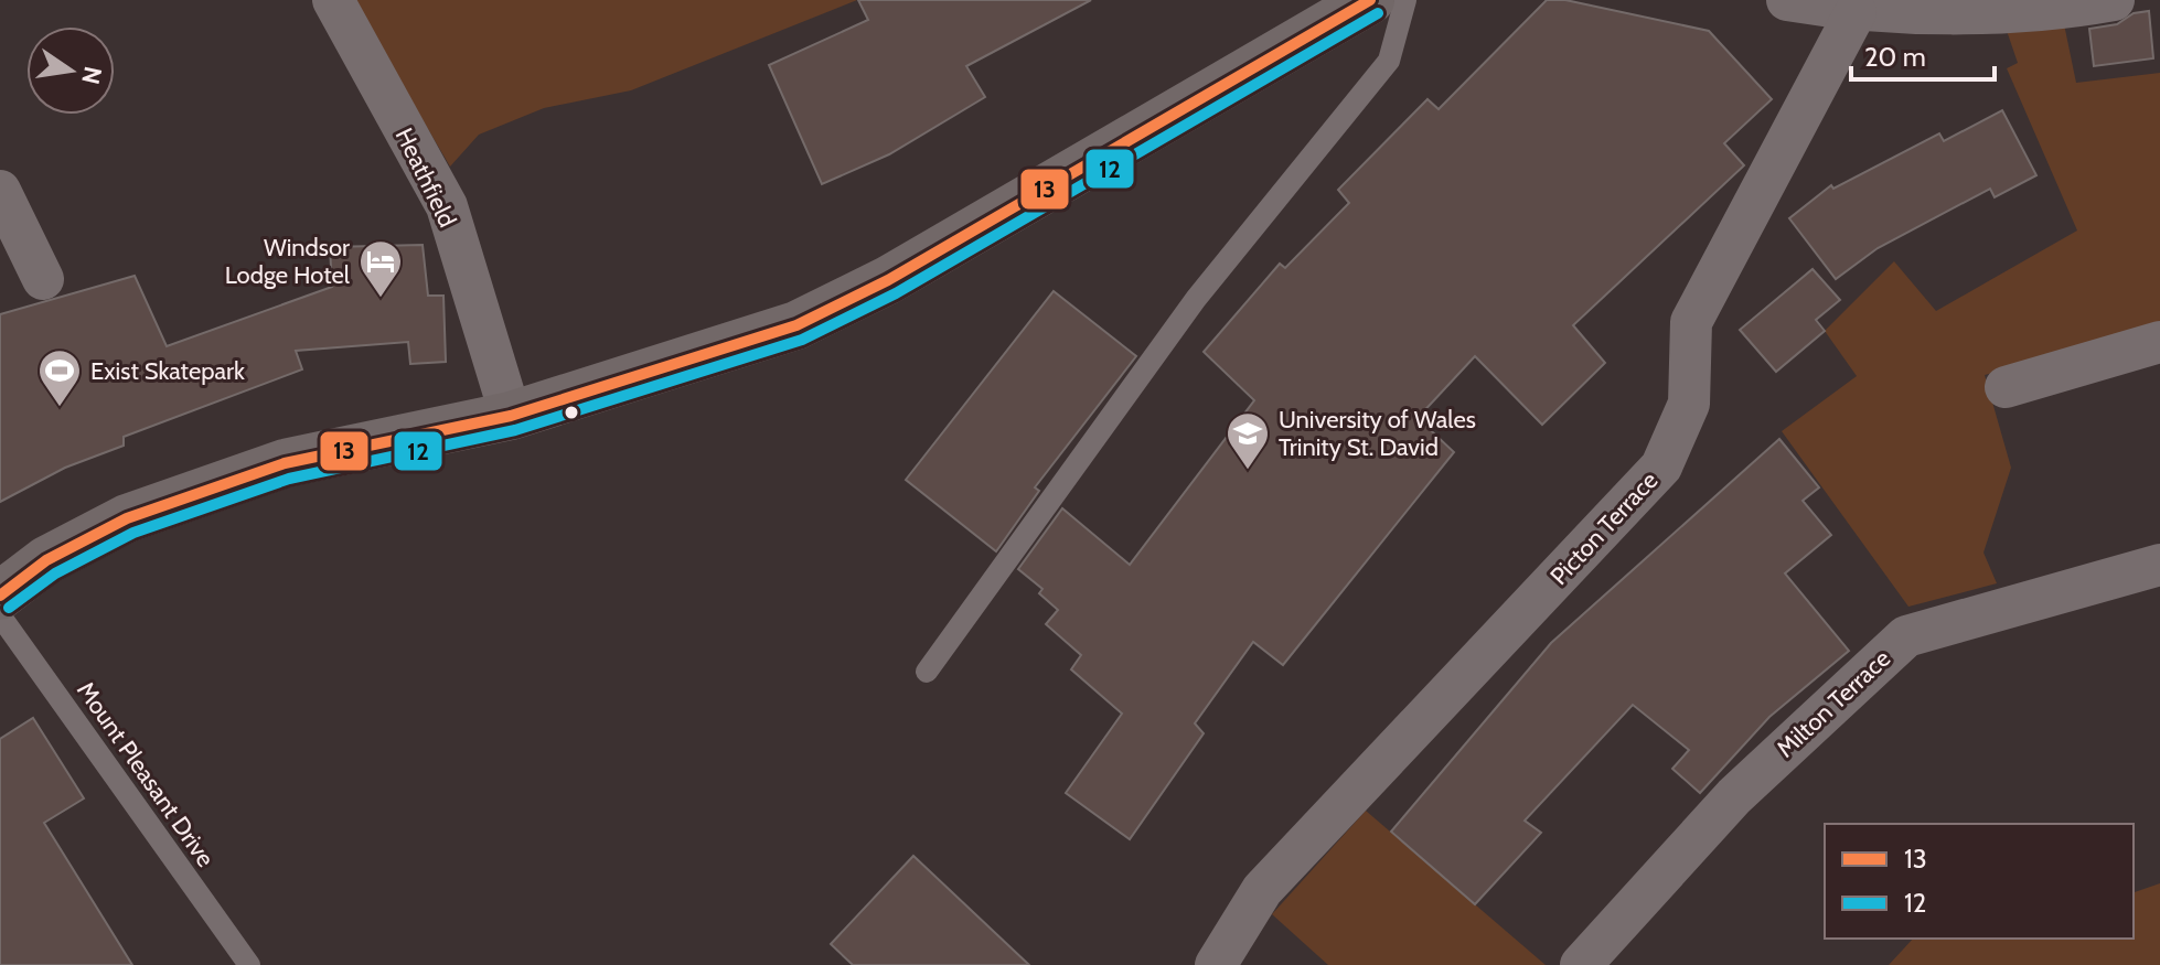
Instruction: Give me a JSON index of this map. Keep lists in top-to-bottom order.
{
  "streets": {
    "street": ["Heathfield", "Picton Terrace", "Milton Terrace"],
    "lane": ["Mount Pleasant Drive"]
  },
  "places": {
    "hotel": ["Windsor Lodge Hotel"],
    "sports": ["Exist Skatepark"],
    "school or university": ["University of Wales Trinity St. David"]
  },
  "lines": ["transit line 13", "transit line 12"],
  "legend": ["13", "12"],
  "scale_bar": "20 m",
  "north": "right"
}
